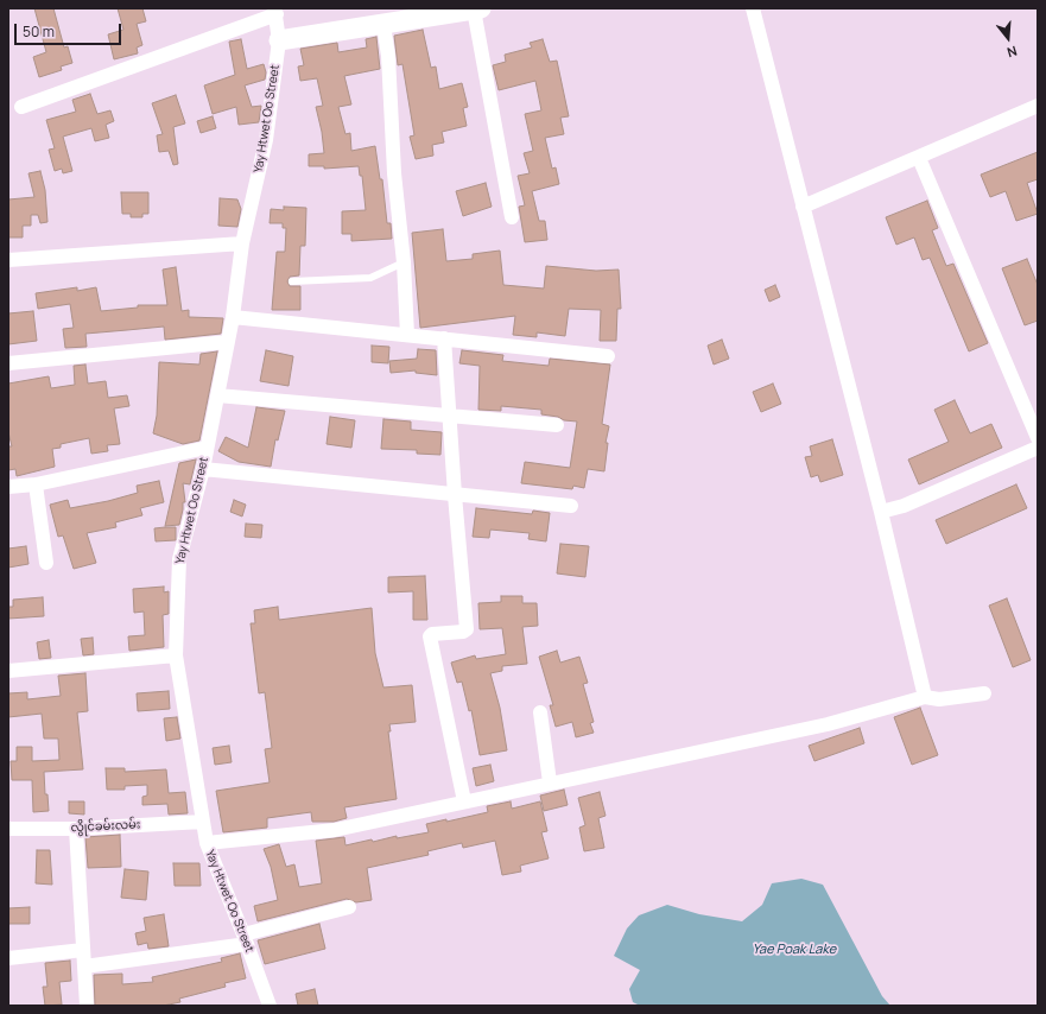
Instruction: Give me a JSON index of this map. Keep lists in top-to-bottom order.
{
  "streets": {
    "street": ["Yay Htwet Oo Street", "လွိုင်ခမ်းလမ်း"]
  },
  "crossings": [
    ["Yay Htwet Oo Street", "လွိုင်ခမ်းလမ်း"]
  ],
  "water": ["Yae Poak Lake"],
  "scale_bar": "50 m",
  "north": "bottom"
}
